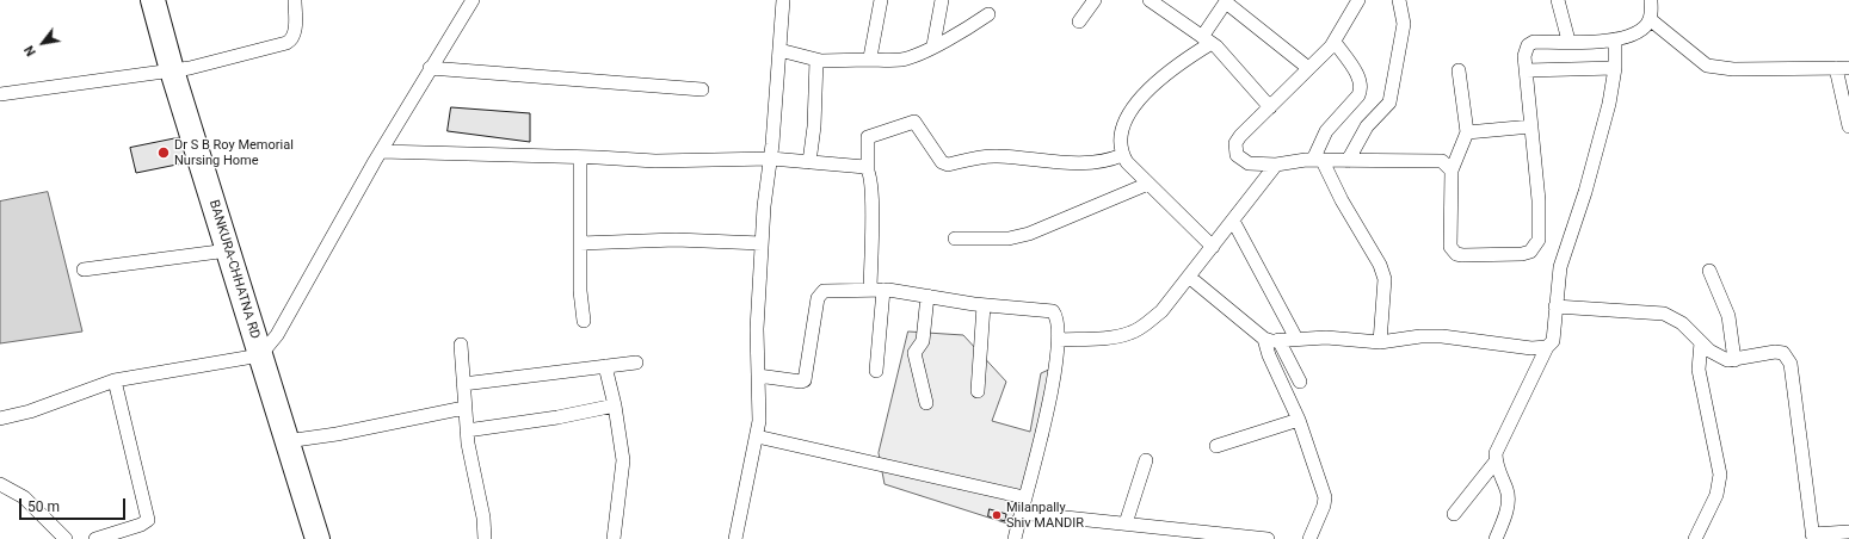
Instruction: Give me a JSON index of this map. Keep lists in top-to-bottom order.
{
  "streets": {
    "highway": ["BANKURA-CHHATNA RD"]
  },
  "places": ["Dr S B Roy Memorial Nursing Home", "Milanpally Shiv MANDIR"],
  "scale_bar": "50 m",
  "north": "bottom left"
}
